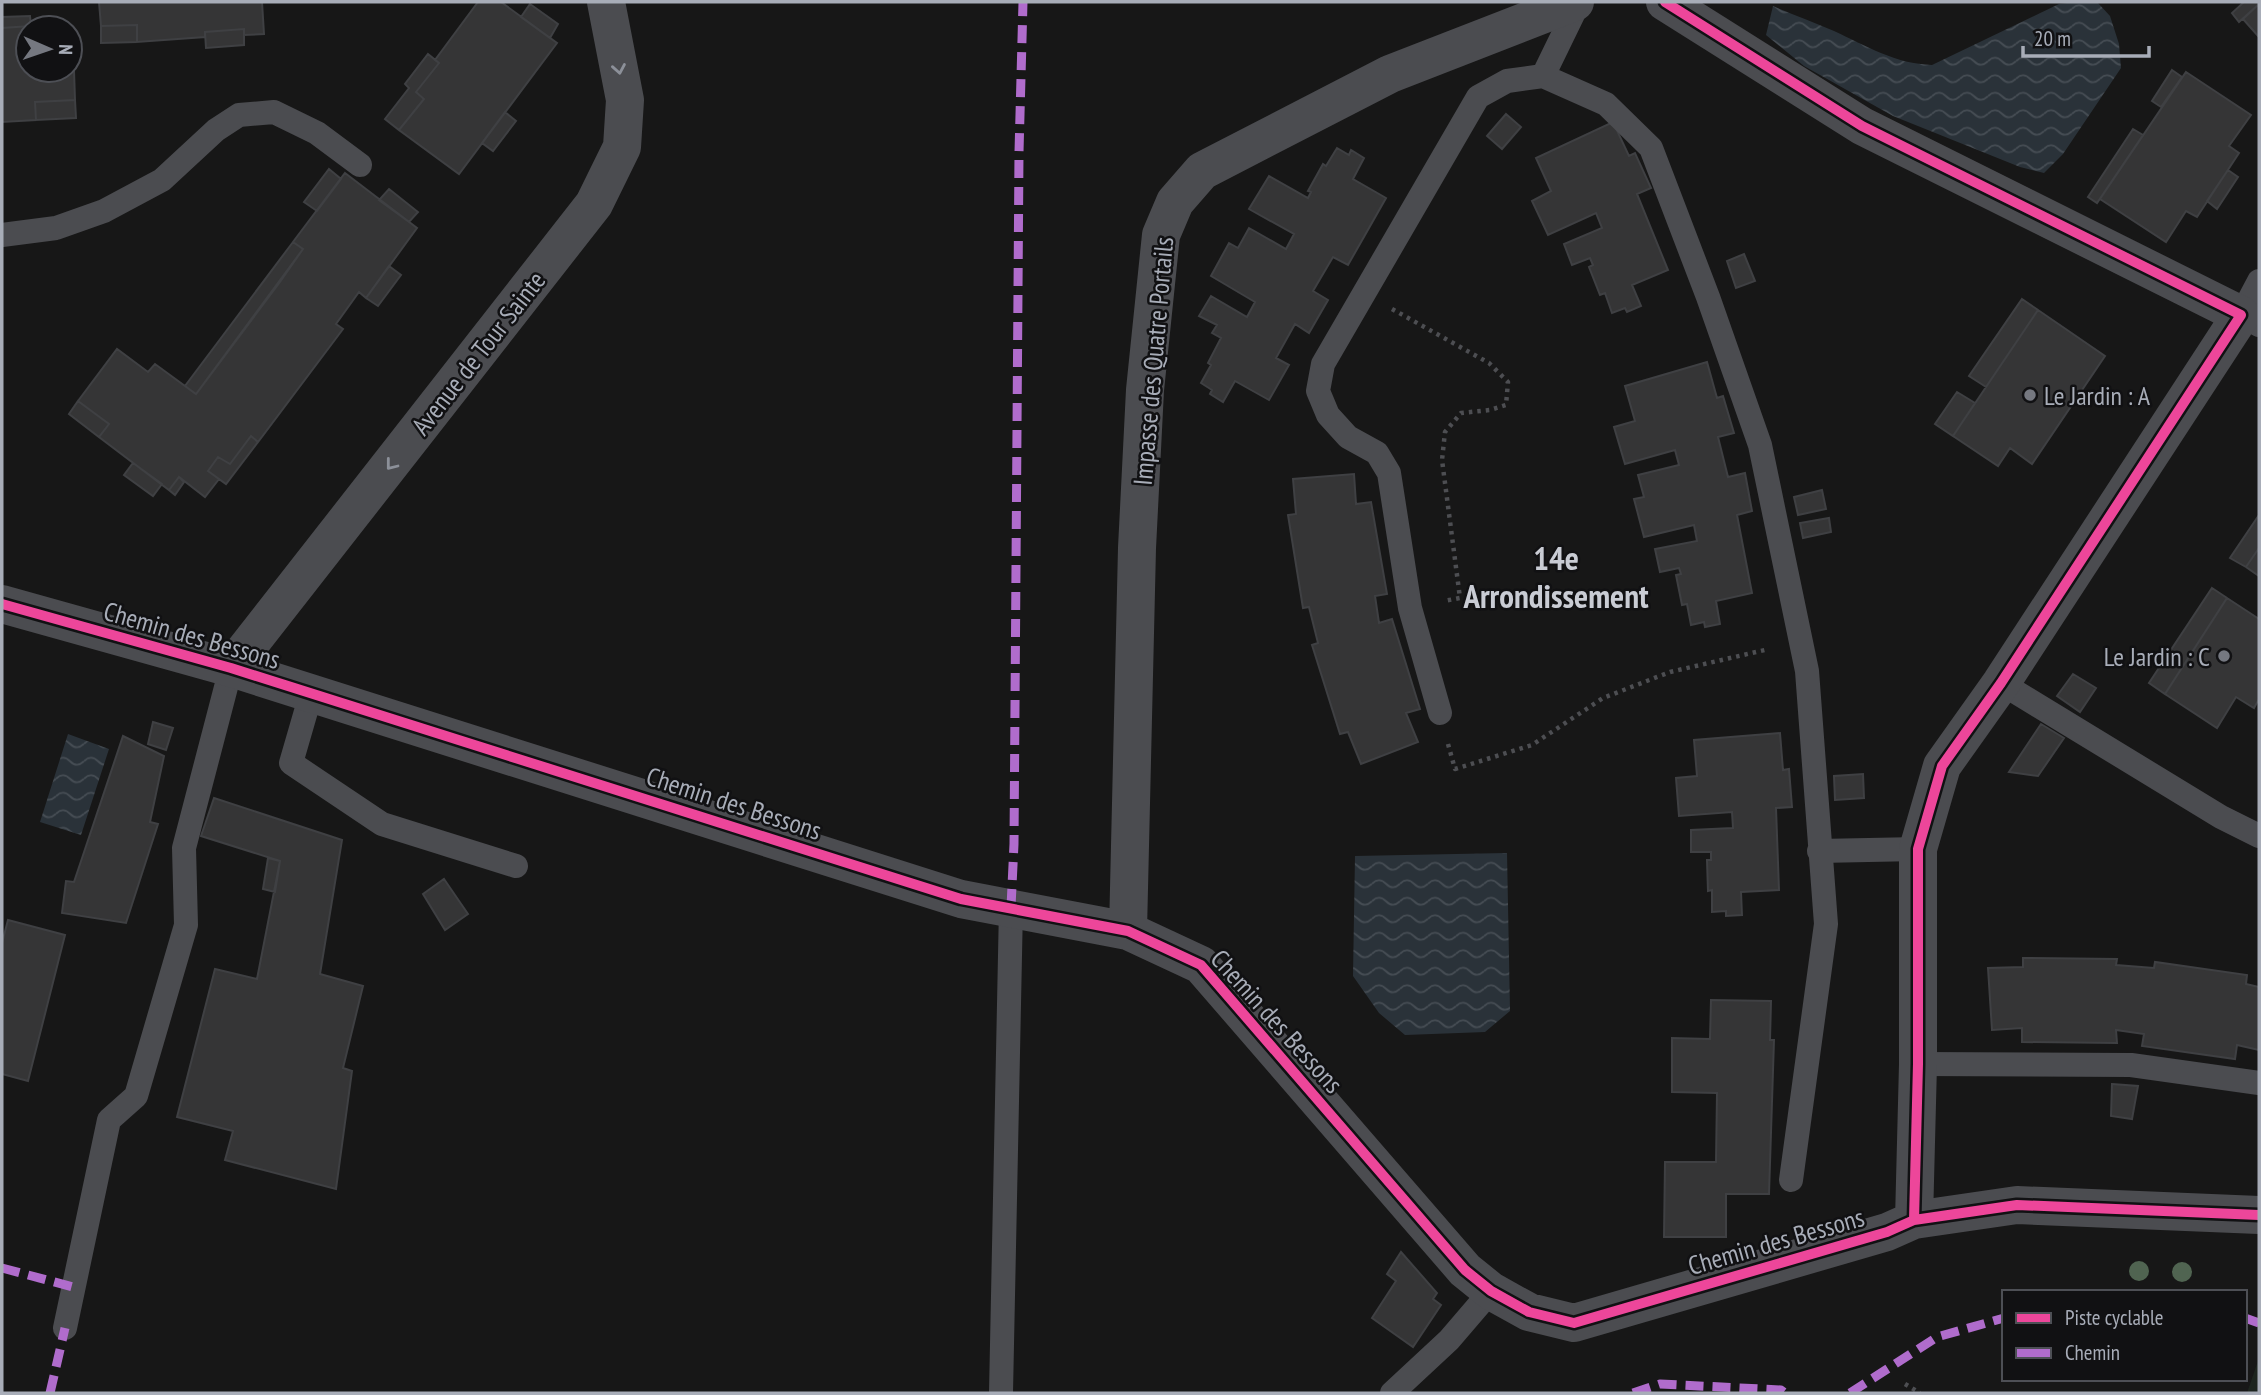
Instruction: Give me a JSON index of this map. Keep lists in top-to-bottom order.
{
  "streets": {
    "street": ["Avenue de Tour Sainte", "Impasse des Quatre Portails", "Chemin des Bessons"]
  },
  "crossings": [
    ["Avenue de Tour Sainte", "Chemin des Bessons"],
    ["Impasse des Quatre Portails", "Chemin des Bessons"]
  ],
  "one_way": ["Avenue de Tour Sainte"],
  "districts": ["14e Arrondissement"],
  "places": ["Le Jardin : A", "Le Jardin : C"],
  "legend": ["Piste cyclable", "Chemin"],
  "scale_bar": "20 m",
  "north": "right"
}
